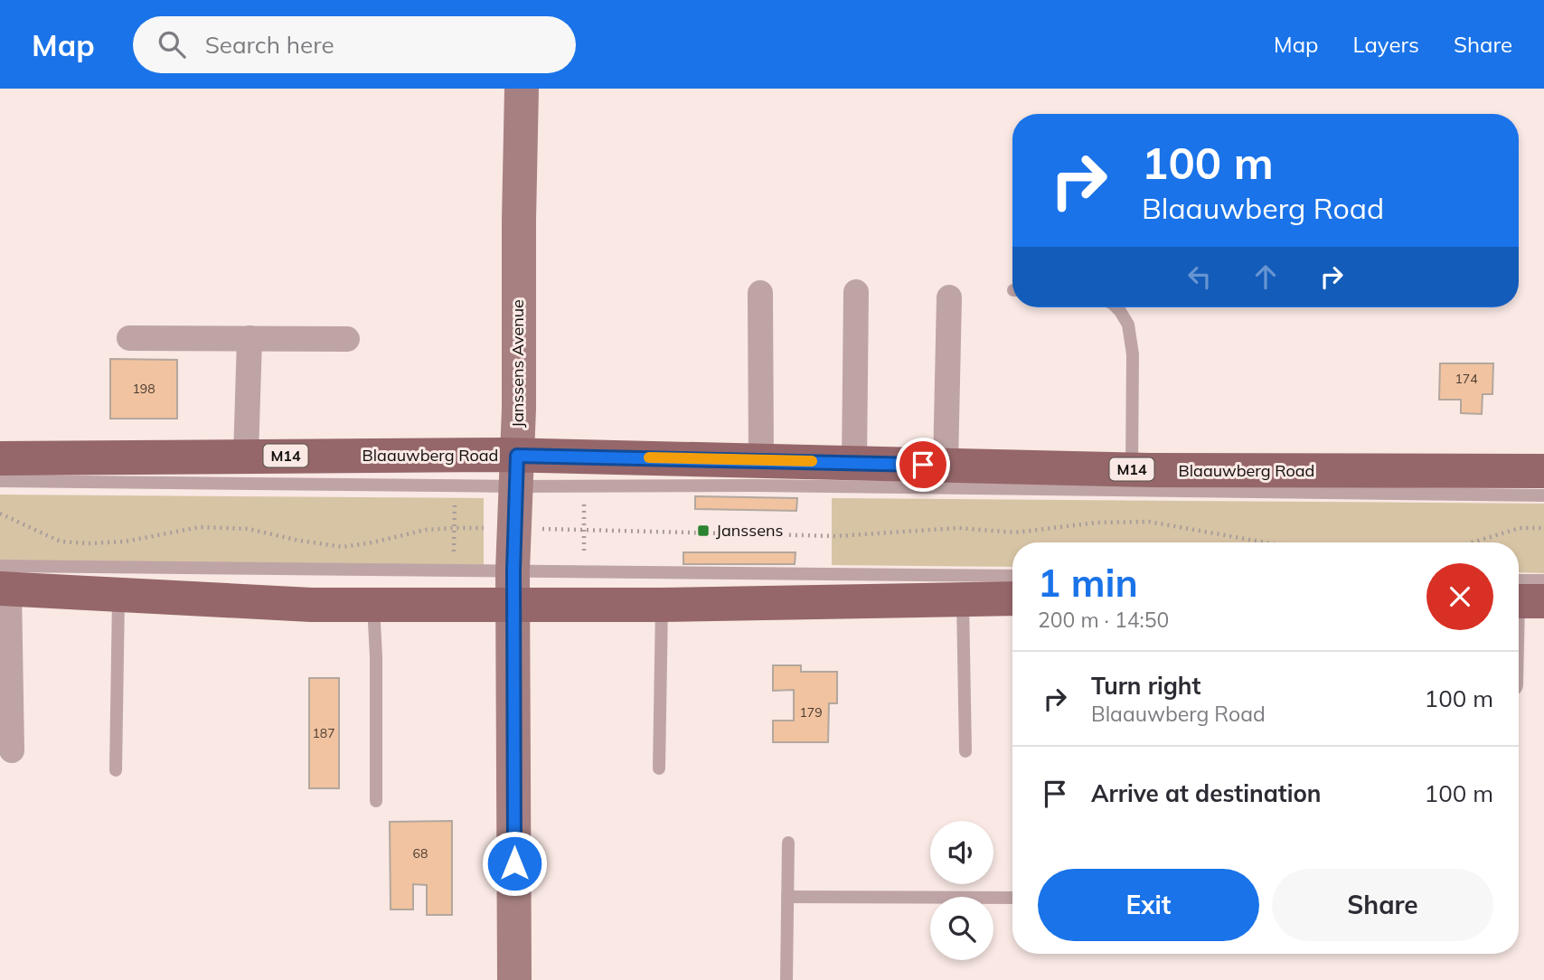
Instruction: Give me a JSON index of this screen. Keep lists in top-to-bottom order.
{
  "streets": {
    "main road": ["M14", "Blaauwberg Road"],
    "street": ["Janssens Avenue"]
  },
  "crossings": [
    ["Janssens Avenue", "Blaauwberg Road"]
  ],
  "places": {
    "transit": ["Janssens"]
  },
  "house_numbers": [
    "174",
    "198",
    "179",
    "187",
    "68"
  ],
  "page": {
    "header": "Map",
    "search": "Search here",
    "nav": ["Map", "Layers", "Share"],
    "turn": ["100 m", "Blaauwberg Road"],
    "heading": ["1 min", "200 m · 14:50"],
    "list": [
      {
        "name": "Turn right",
        "note": "Blaauwberg Road",
        "value": "100 m"
      },
      {
        "name": "Arrive at destination",
        "value": "100 m"
      }
    ],
    "buttons": ["Exit", "Share"]
  }
}
